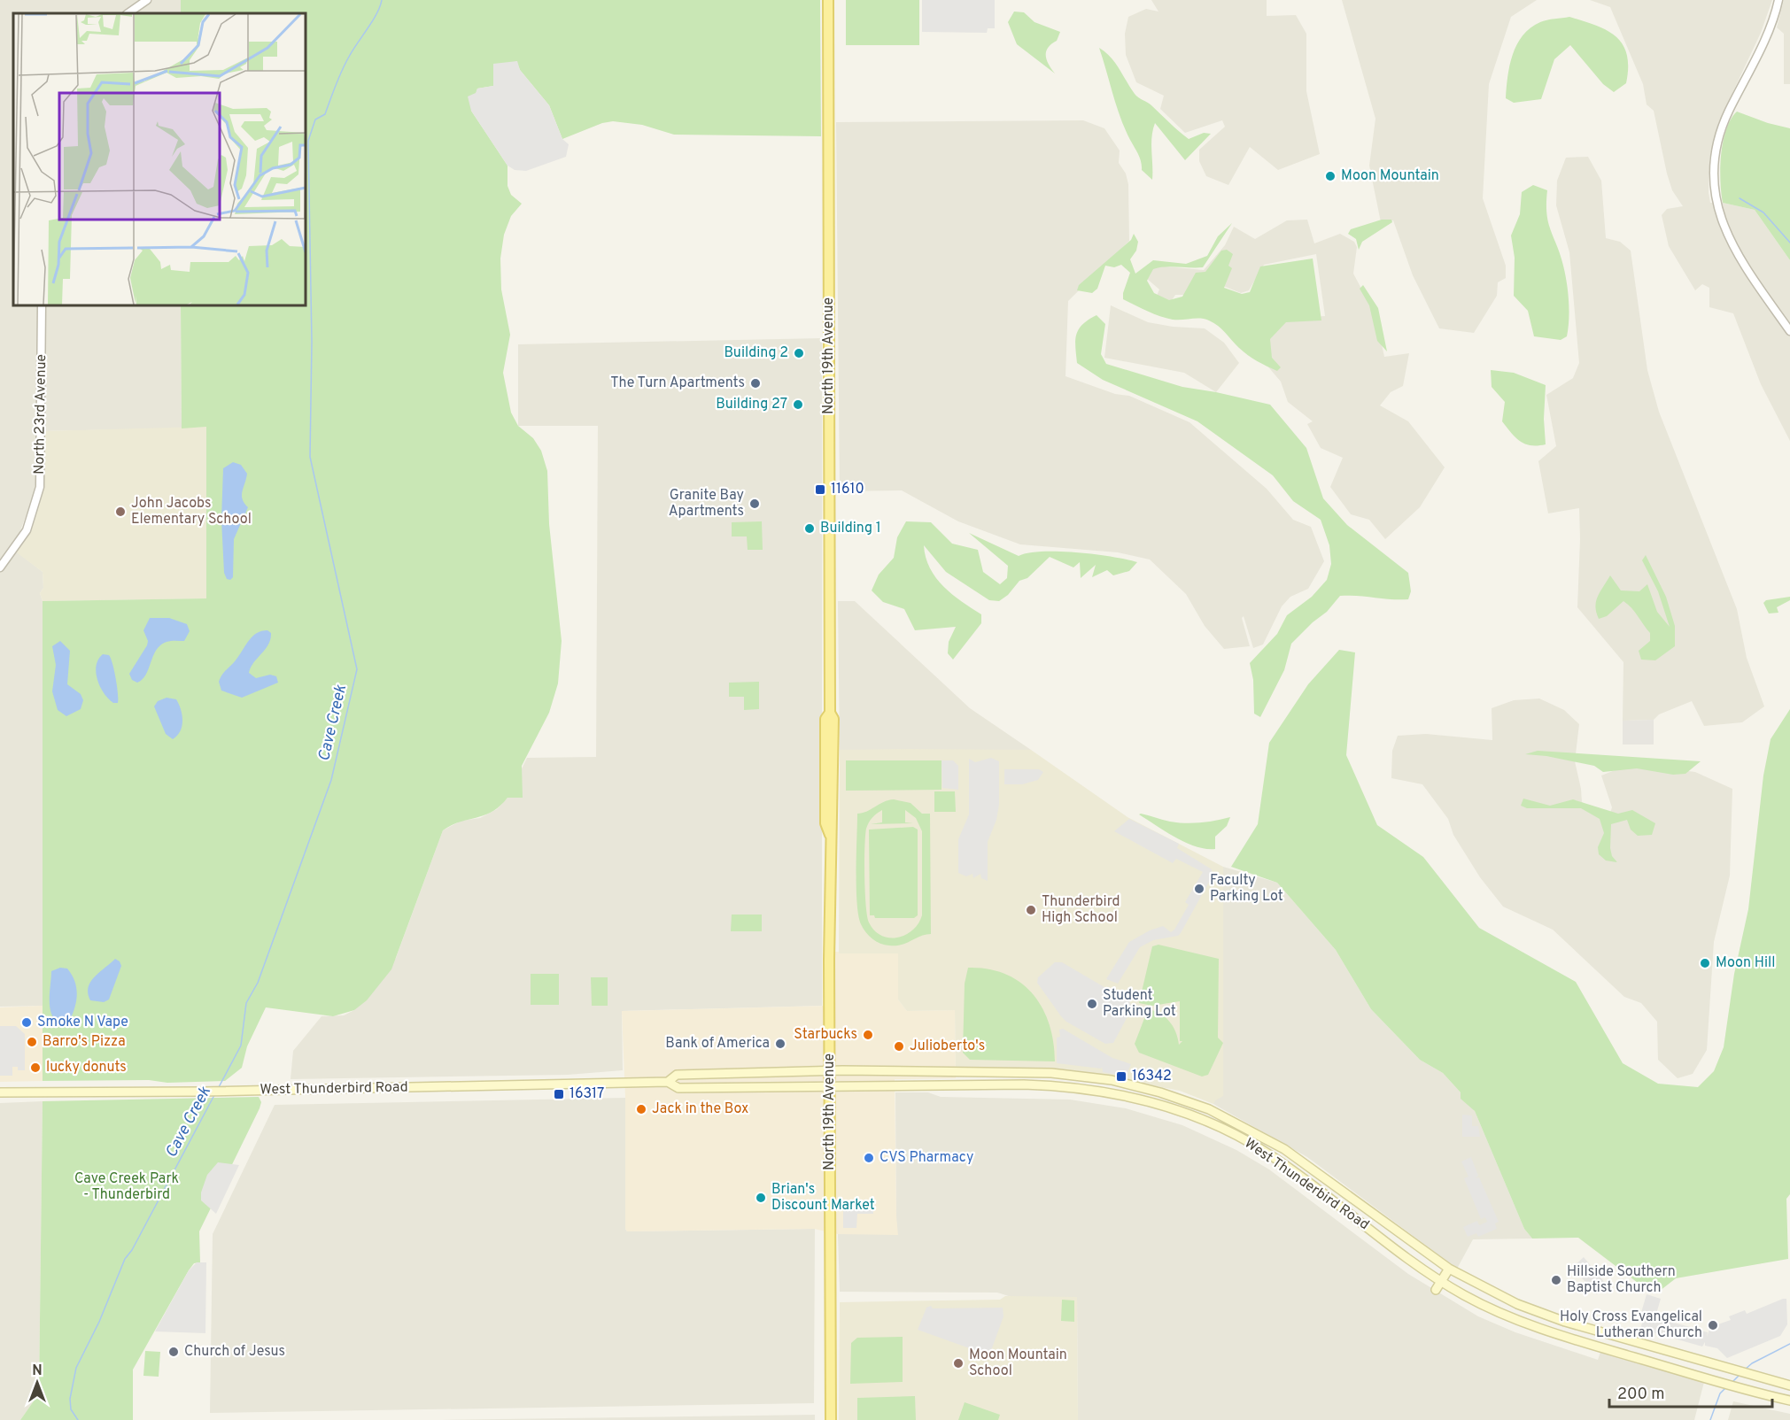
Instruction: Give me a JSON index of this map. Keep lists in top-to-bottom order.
{
  "streets": {
    "main road": ["North 19th Avenue", "West Thunderbird Road"],
    "street": ["North 23rd Avenue"]
  },
  "crossings": [
    ["North 19th Avenue", "West Thunderbird Road"]
  ],
  "water": ["Cave Creek"],
  "parks": ["Cave Creek Park - Thunderbird"],
  "places": {
    "other": [
      "Moon Mountain",
      "Building 2",
      "The Turn Apartments",
      "Building 27",
      "Granite Bay Apartments",
      "John Jacobs Elementary School",
      "Building 1",
      "Faculty Parking Lot",
      "Thunderbird High School",
      "Moon Hill",
      "Student Parking Lot",
      "Smoke N Vape",
      "Starbucks",
      "Barro's Pizza",
      "Bank of America",
      "Julioberto's",
      "lucky donuts",
      "Jack in the Box",
      "CVS Pharmacy",
      "Brian's Discount Market",
      "Hillside Southern Baptist Church",
      "Holy Cross Evangelical Lutheran Church",
      "Church of Jesus",
      "Moon Mountain School"
    ],
    "transit": ["11610", "16342", "16317"]
  },
  "scale_bar": "200 m",
  "north": "top"
}
